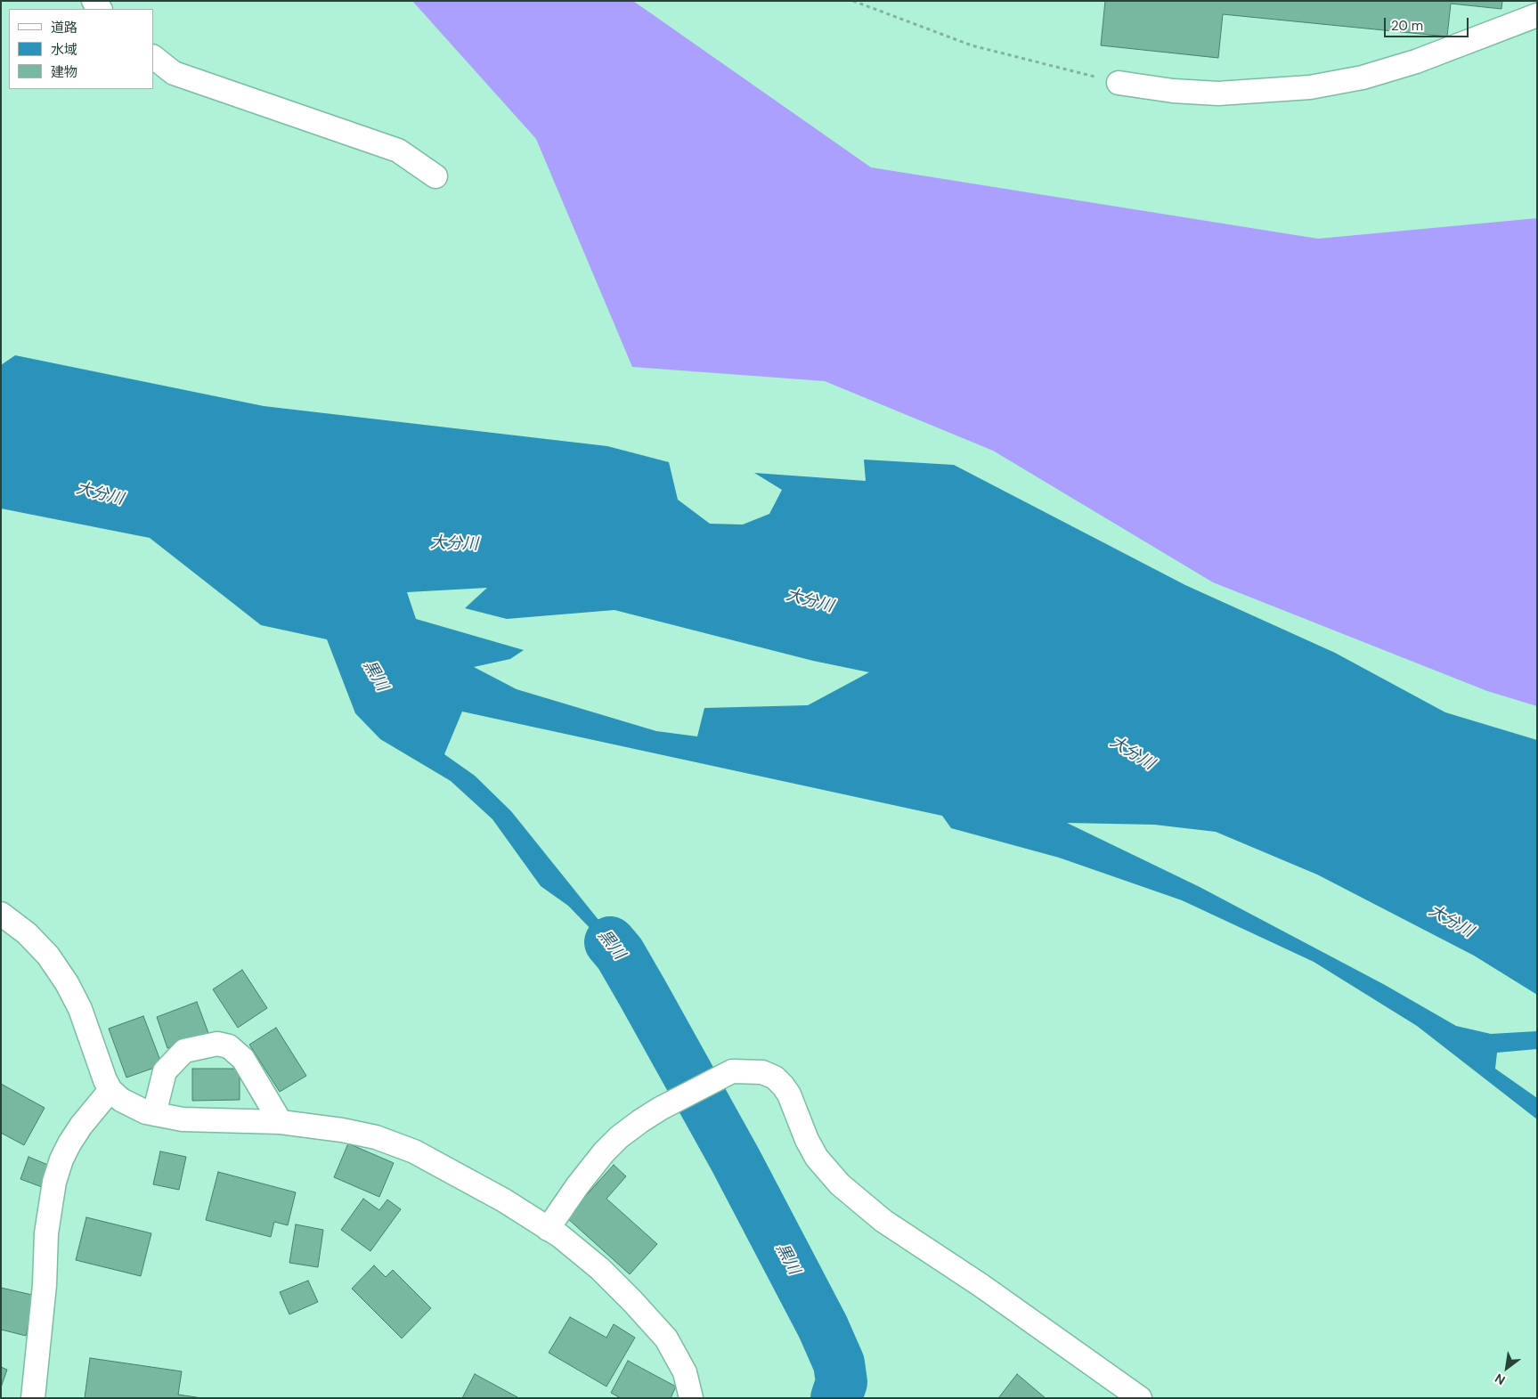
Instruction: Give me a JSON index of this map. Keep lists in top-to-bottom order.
{
  "water": ["大分川", "黒川"],
  "legend": ["道路", "水域", "建物"],
  "scale_bar": "20 m",
  "north": "bottom left"
}
